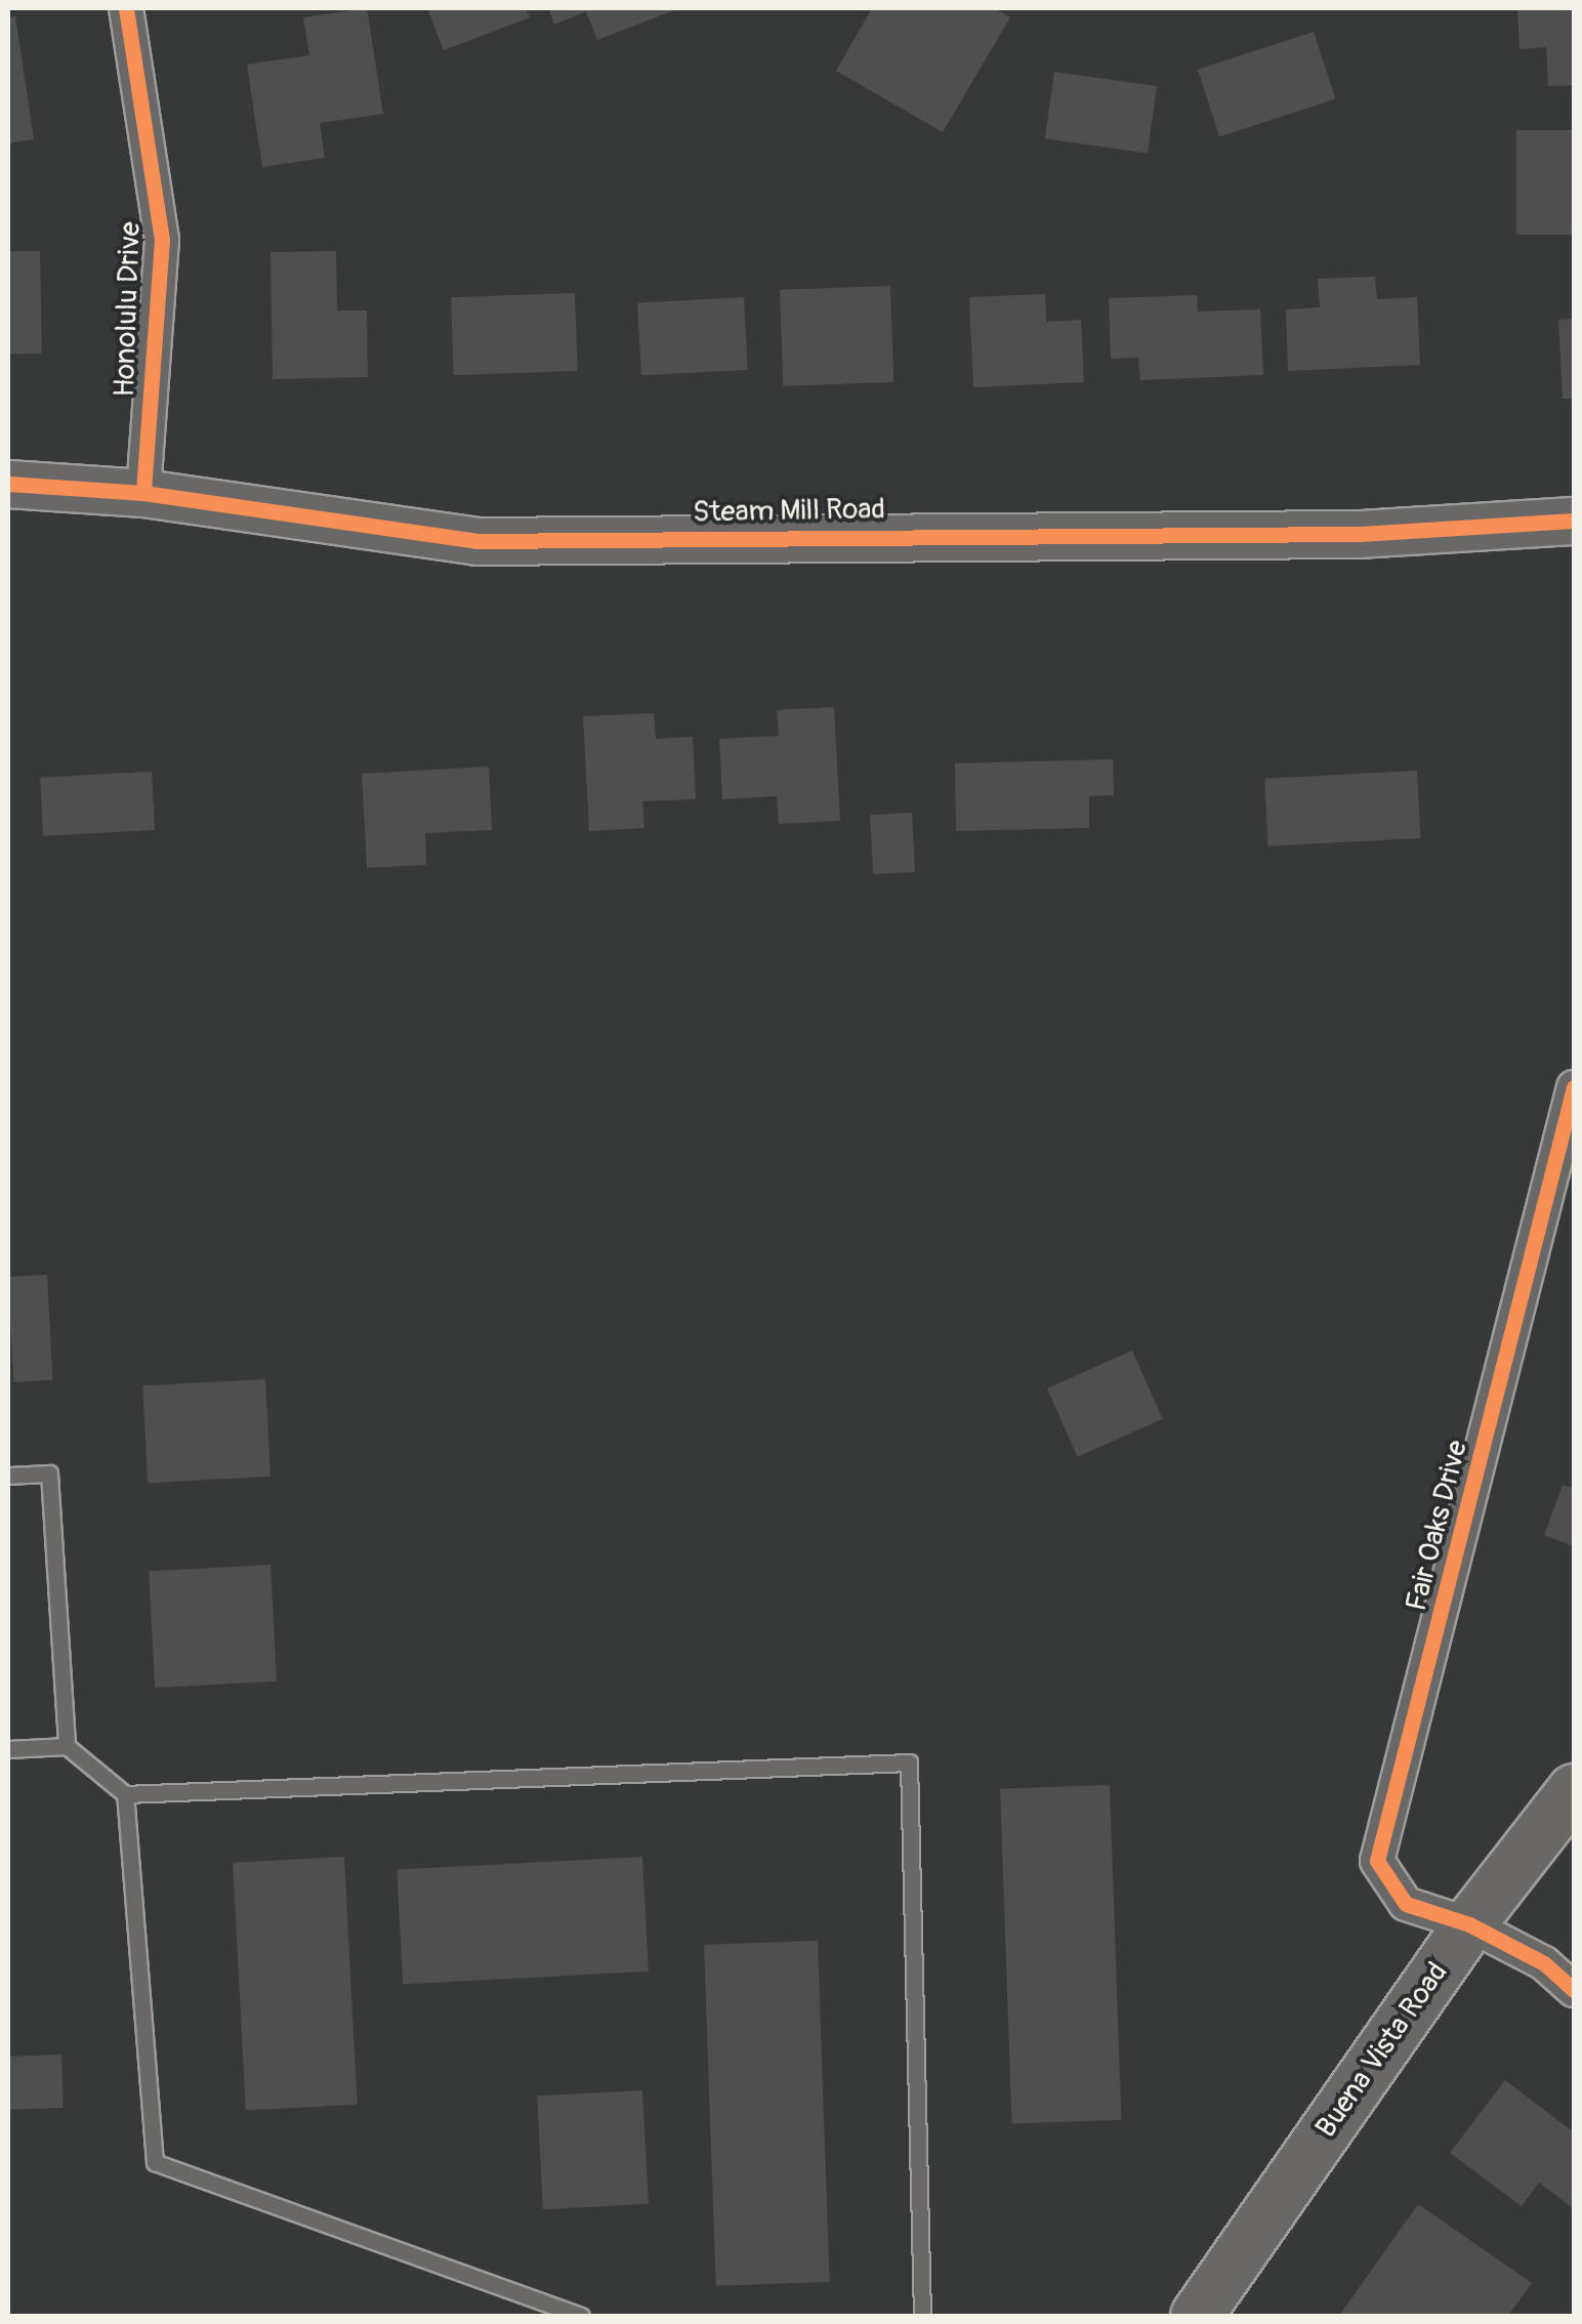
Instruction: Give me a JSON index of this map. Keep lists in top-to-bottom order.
{
  "streets": {
    "main road": ["Buena Vista Road"],
    "street": ["Honolulu Drive", "Steam Mill Road", "Fair Oaks Drive"]
  },
  "crossings": [
    ["Honolulu Drive", "Steam Mill Road"],
    ["Fair Oaks Drive", "Buena Vista Road"]
  ]
}
